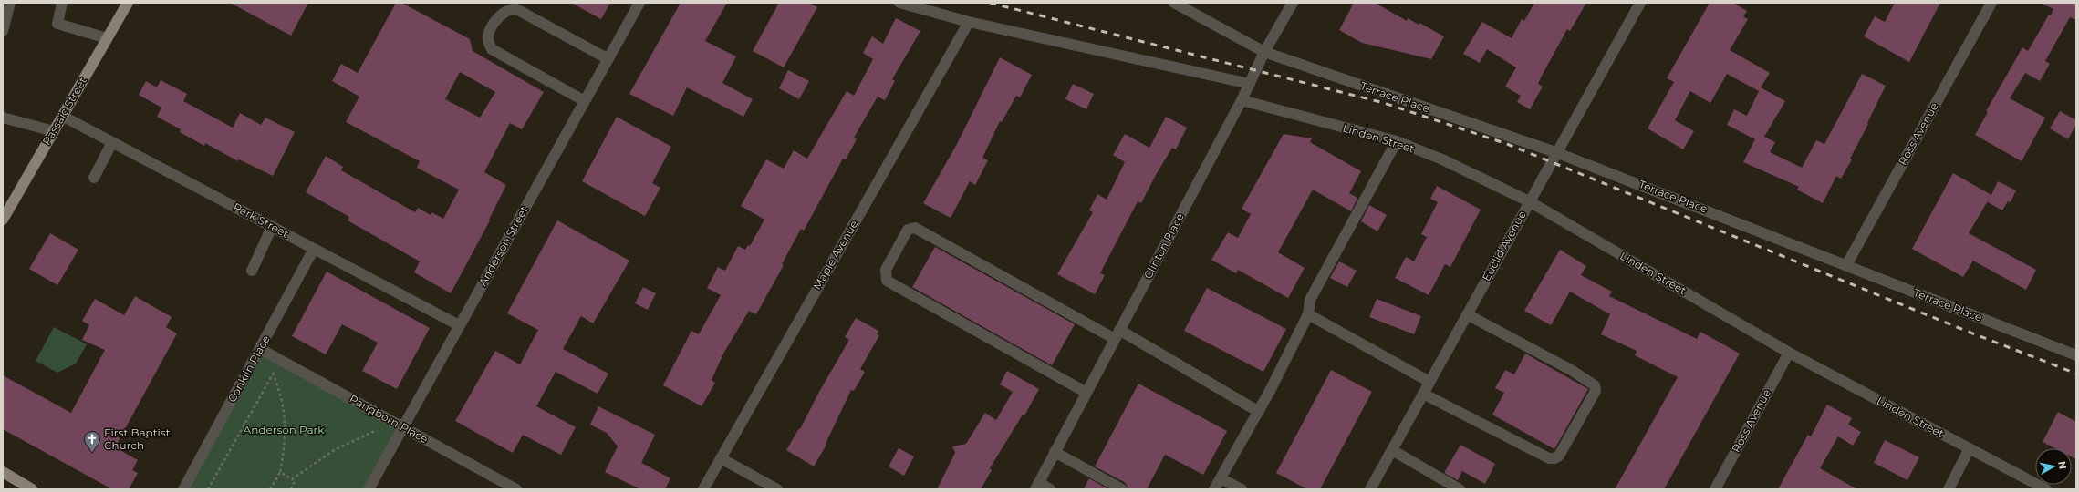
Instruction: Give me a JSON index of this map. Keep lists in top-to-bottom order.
{
  "streets": {
    "main road": ["Passaic Street"],
    "street": [
      "Terrace Place",
      "Ross Avenue",
      "Linden Street",
      "Park Street",
      "Anderson Street",
      "Clinton Place",
      "Euclid Avenue",
      "Maple Avenue",
      "Conklin Place",
      "Pangborn Place"
    ]
  },
  "crossings": [
    ["Terrace Place", "Ross Avenue"],
    ["Terrace Place", "Clinton Place"],
    ["Terrace Place", "Euclid Avenue"],
    ["Passaic Street", "Park Street"],
    ["Ross Avenue", "Linden Street"],
    ["Linden Street", "Clinton Place"],
    ["Linden Street", "Euclid Avenue"],
    ["Park Street", "Anderson Street"],
    ["Park Street", "Conklin Place"],
    ["Anderson Street", "Pangborn Place"],
    ["Conklin Place", "Pangborn Place"]
  ],
  "parks": ["Anderson Park"],
  "places": {
    "church": ["First Baptist Church"]
  },
  "north": "right"
}
